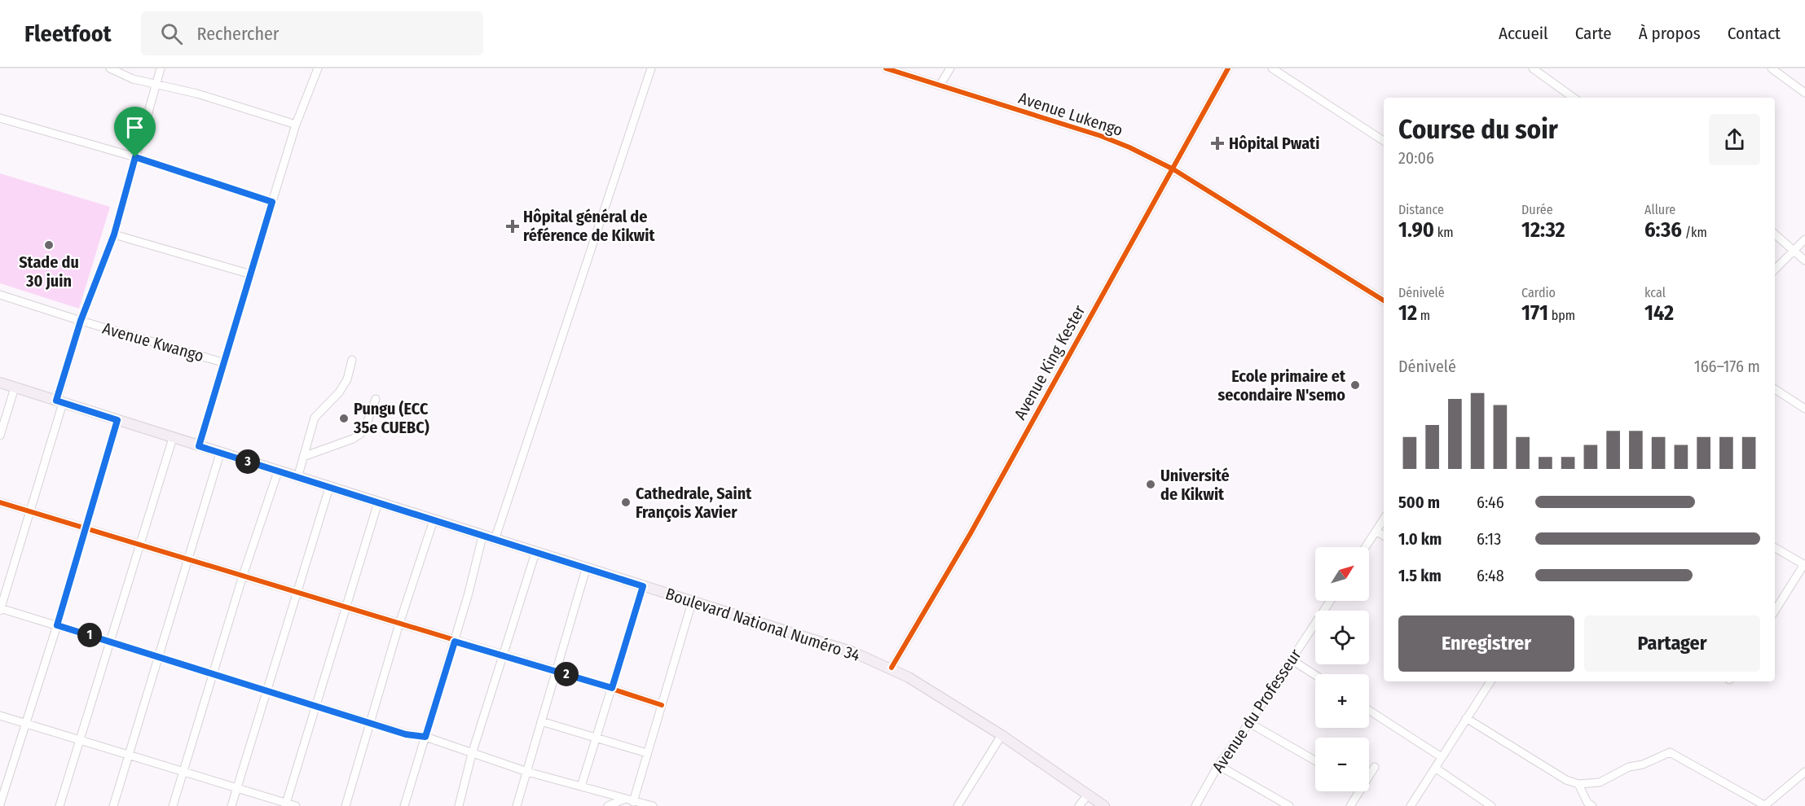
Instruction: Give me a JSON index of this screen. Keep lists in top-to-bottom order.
{
  "streets": {
    "main road": ["Boulevard National Numéro 34"],
    "street": [
      "Avenue Lukengo",
      "Avenue Kwango",
      "Avenue King Kester",
      "Avenue du Professeur"
    ]
  },
  "crossings": [
    ["Avenue Lukengo", "Avenue King Kester"],
    ["Avenue King Kester", "Boulevard National Numéro 34"]
  ],
  "places": {
    "health": ["Hôpital Pwati", "Hôpital général de référence de Kikwit"],
    "other": [
      "Stade du 30 juin",
      "Ecole primaire et secondaire N'semo",
      "Pungu (ECC 35e CUEBC)",
      "Université de Kikwit",
      "Cathedrale, Saint François Xavier"
    ]
  },
  "north": "top right",
  "page": {
    "header": "Fleetfoot",
    "search": "Rechercher",
    "nav": [
      "Accueil",
      "Carte",
      "À propos",
      "Contact"
    ],
    "heading": ["Course du soir", "20:06"],
    "stats": [
      ["Distance", "1.90 km"],
      ["Durée", "12:32"],
      ["Allure", "6:36 /km"],
      ["Dénivelé", "12 m"],
      ["Cardio", "171 bpm"],
      ["kcal", "142"]
    ],
    "chart": ["Dénivelé", "166–176 m"],
    "pins": ["3", "1", "2"],
    "list": [
      {
        "name": "500 m",
        "note": "6:46"
      },
      {
        "name": "1.0 km",
        "note": "6:13"
      },
      {
        "name": "1.5 km",
        "note": "6:48"
      }
    ],
    "map_buttons": ["+", "−"],
    "buttons": ["Enregistrer", "Partager"]
  }
}
